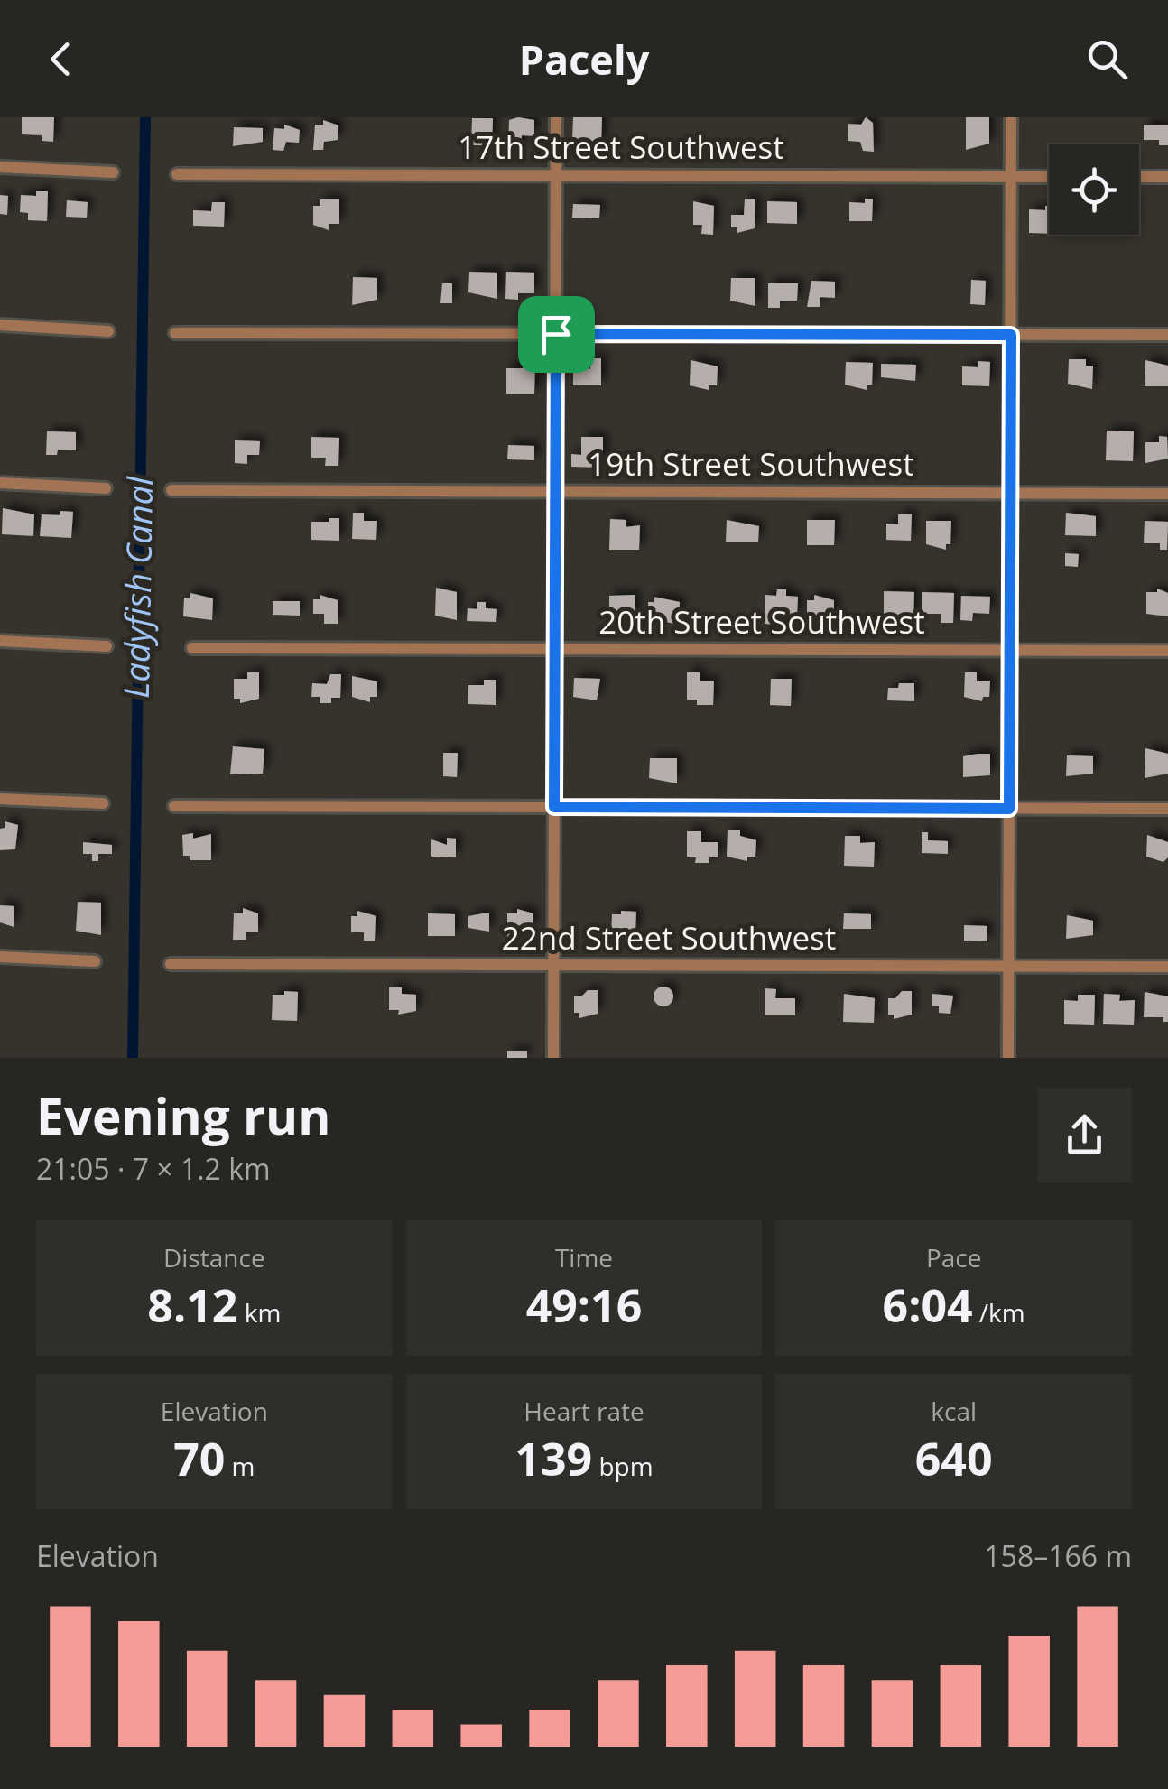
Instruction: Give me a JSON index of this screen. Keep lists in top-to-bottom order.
{
  "streets": {
    "street": [
      "17th Street Southwest",
      "19th Street Southwest",
      "20th Street Southwest",
      "22nd Street Southwest"
    ]
  },
  "water": ["Ladyfish Canal"],
  "page": {
    "header": "Pacely",
    "heading": ["Evening run", "21:05 · 7 × 1.2 km"],
    "stats": [
      ["Distance", "8.12 km"],
      ["Time", "49:16"],
      ["Pace", "6:04 /km"],
      ["Elevation", "70 m"],
      ["Heart rate", "139 bpm"],
      ["kcal", "640"]
    ],
    "chart": ["Elevation", "158–166 m"]
  }
}
